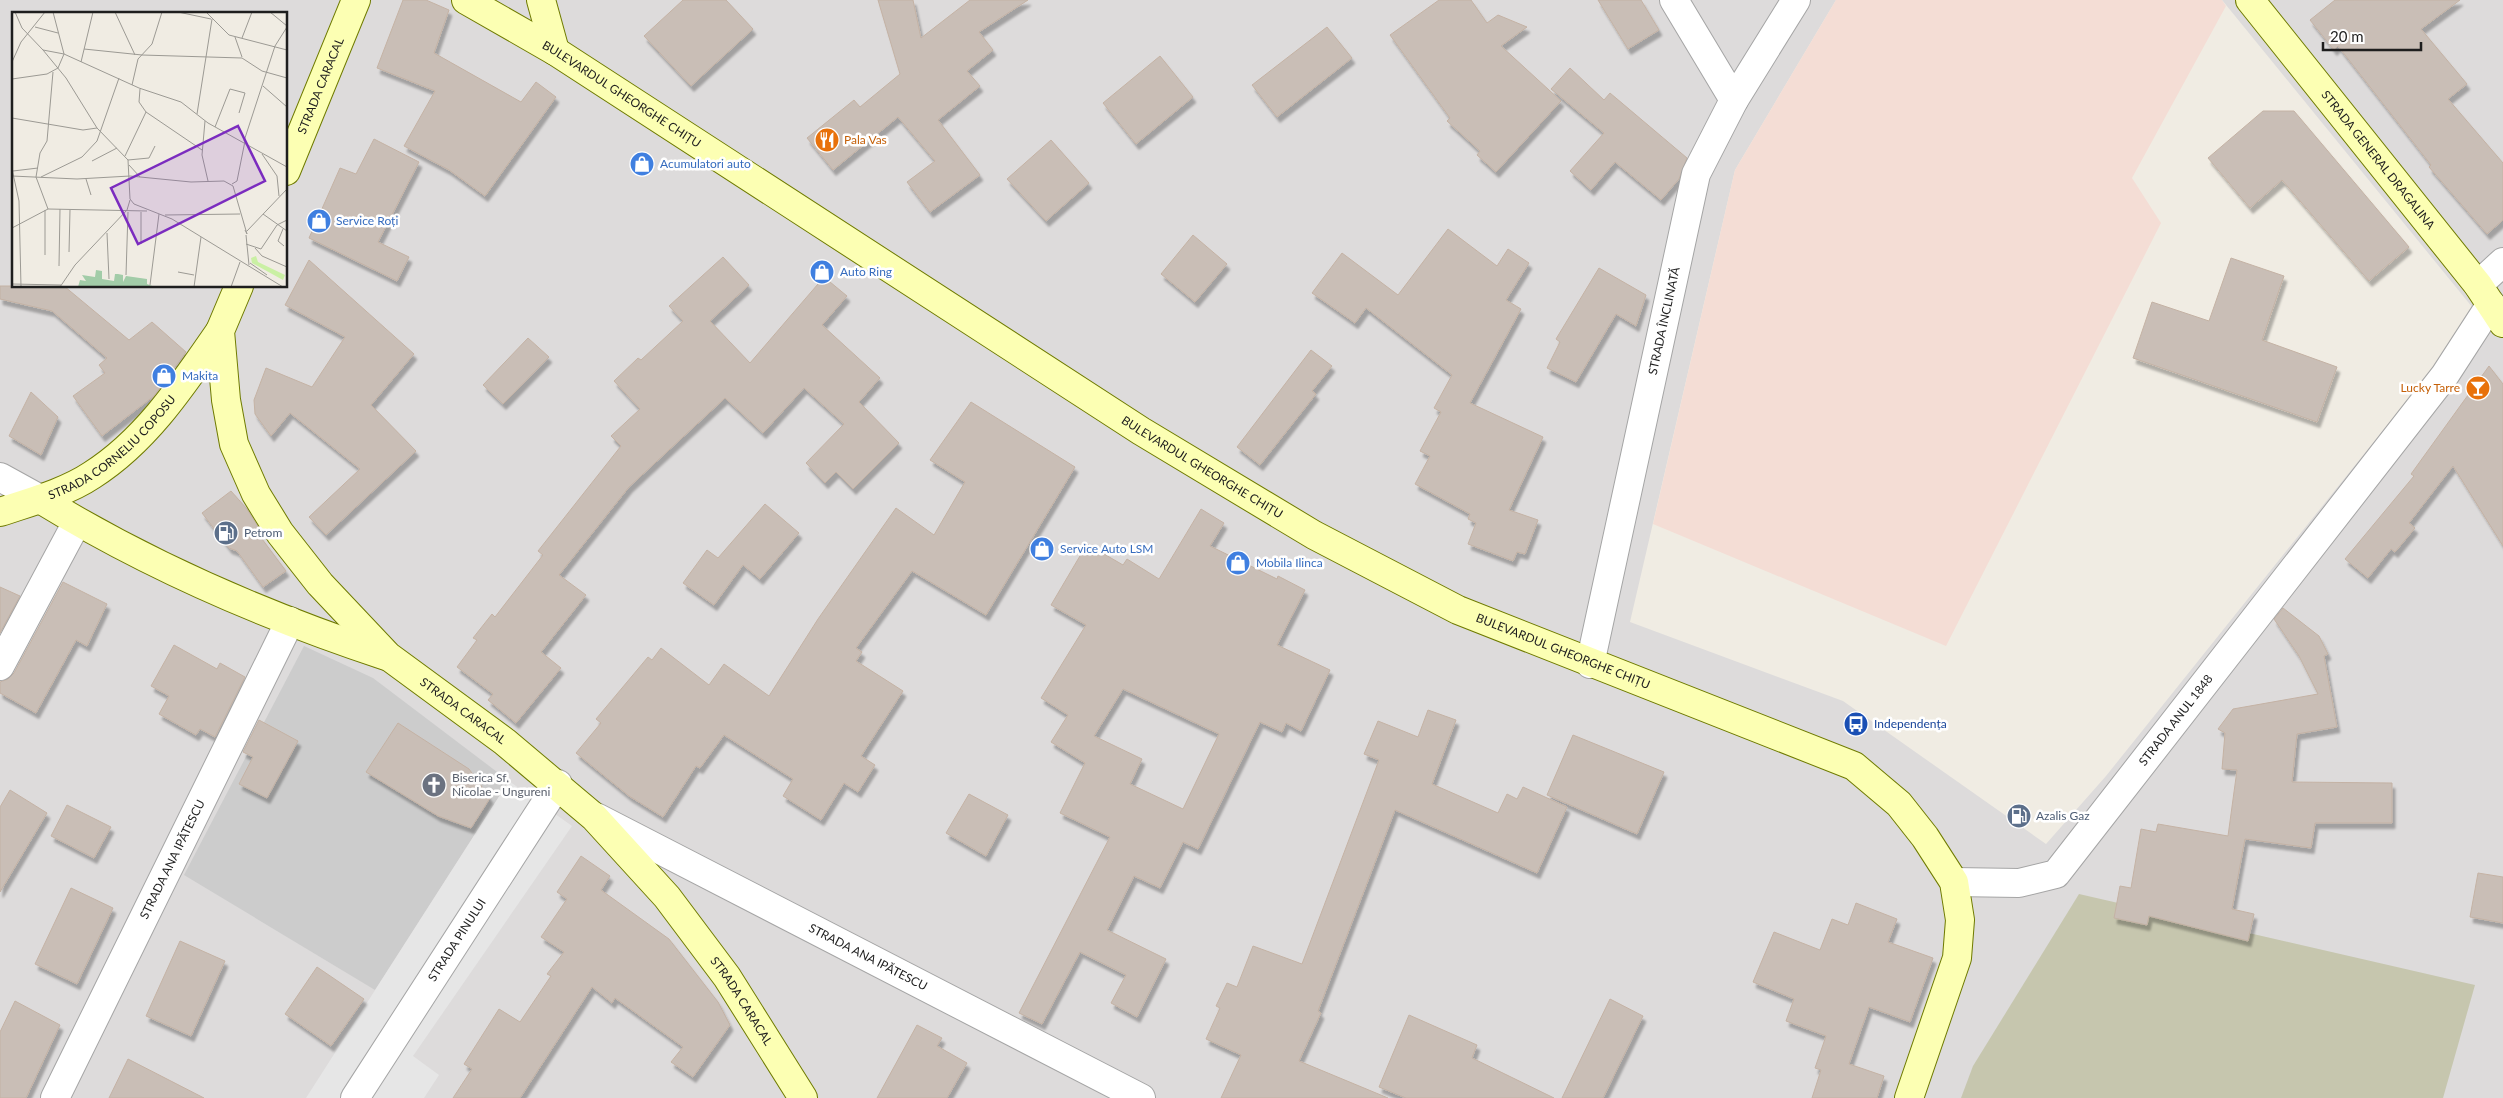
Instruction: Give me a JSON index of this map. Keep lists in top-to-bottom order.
{
  "streets": {
    "main road": [
      "STRADA CARACAL",
      "BULEVARDUL GHEORGHE CHIȚU",
      "STRADA GENERAL DRAGALINA",
      "STRADA CORNELIU COPOSU"
    ],
    "street": [
      "STRADA ÎNCLINATĂ",
      "STRADA ANUL 1848",
      "STRADA ANA IPĂTESCU",
      "STRADA PINULUI"
    ]
  },
  "crossings": [
    ["STRADA CARACAL", "STRADA CORNELIU COPOSU"],
    ["STRADA CARACAL", "STRADA ANA IPĂTESCU"],
    ["STRADA CARACAL", "STRADA PINULUI"],
    ["BULEVARDUL GHEORGHE CHIȚU", "STRADA ÎNCLINATĂ"],
    ["BULEVARDUL GHEORGHE CHIȚU", "STRADA ANUL 1848"],
    ["STRADA GENERAL DRAGALINA", "STRADA ANUL 1848"]
  ],
  "places": {
    "restaurant": ["Pala Vas"],
    "shop": [
      "Acumulatori auto",
      "Service Roți",
      "Auto Ring",
      "Makita",
      "Service Auto LSM",
      "Mobila Ilinca"
    ],
    "bar": ["Lucky Tarre"],
    "fuel station": ["Petrom", "Azalis Gaz"],
    "bus stop": ["Independența"],
    "church": ["Biserica Sf. Nicolae - Ungureni"]
  },
  "scale_bar": "20 m"
}
